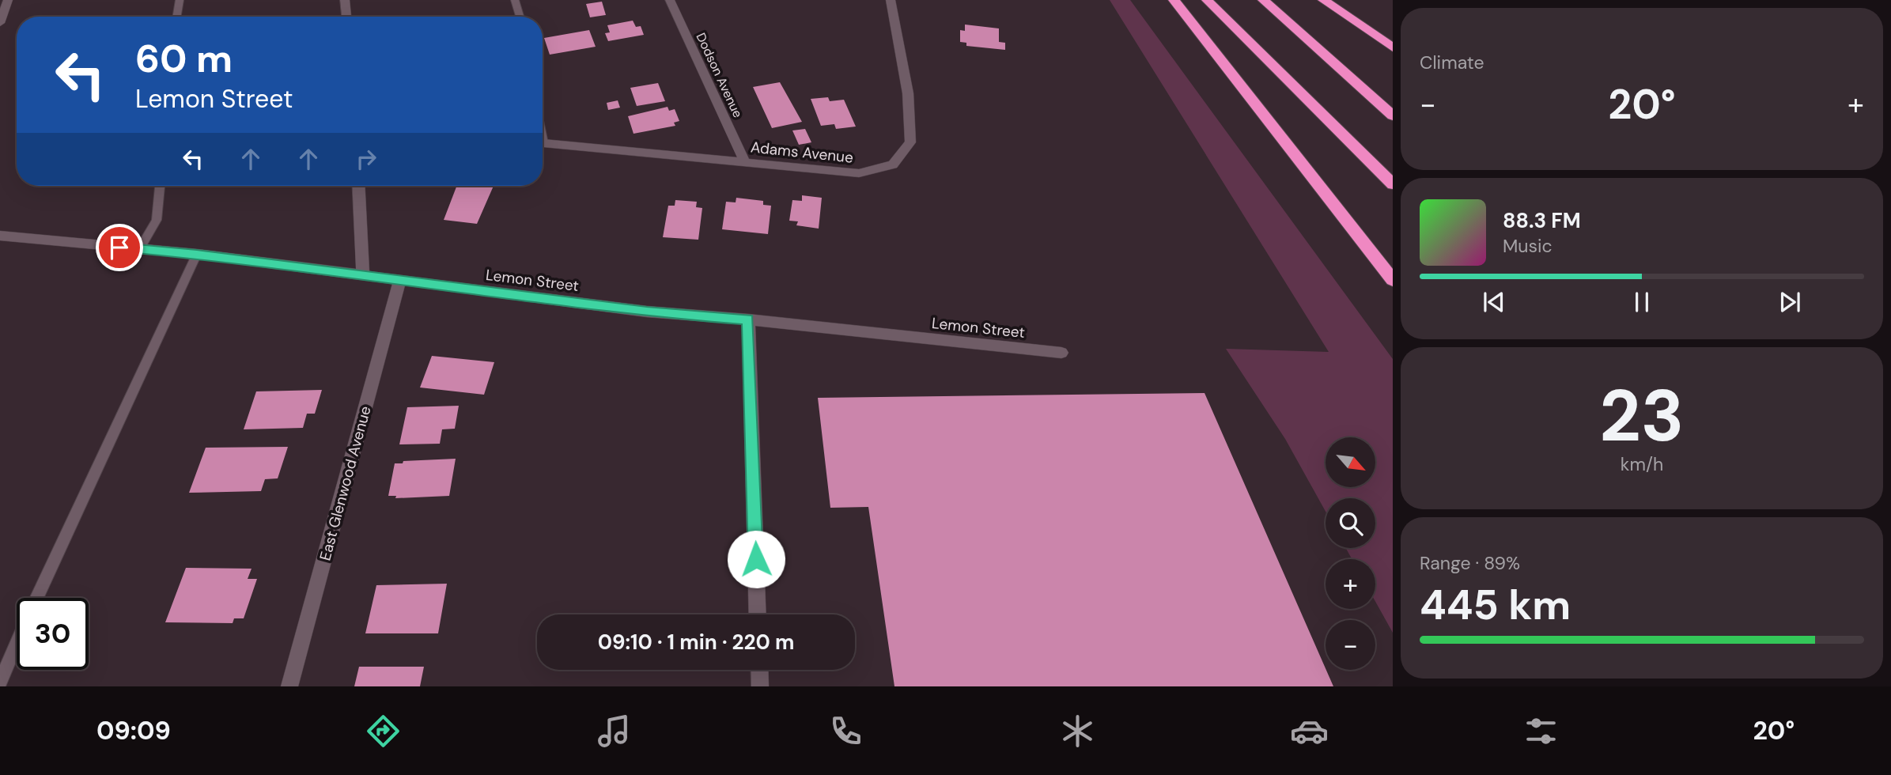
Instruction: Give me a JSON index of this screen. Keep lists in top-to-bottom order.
{
  "streets": {
    "street": [
      "Dodson Avenue",
      "Adams Avenue",
      "Lemon Street",
      "East Glenwood Avenue"
    ]
  },
  "crossings": [
    ["Dodson Avenue", "Adams Avenue"],
    ["Lemon Street", "East Glenwood Avenue"]
  ],
  "north": "bottom right",
  "page": {
    "tile": [
      "Climate",
      ["23", "km/h"],
      ["Range · 89%", "445 km"]
    ],
    "turn": ["60 m", "Lemon Street"],
    "heat": ["−", "20°", "+"],
    "song": ["88.3 FM", "Music"],
    "map_buttons": ["+", "−"],
    "limit": "30",
    "trip": "09:10 · 1 min · 220 m",
    "tabs": ["09:09", "20°"]
  }
}
